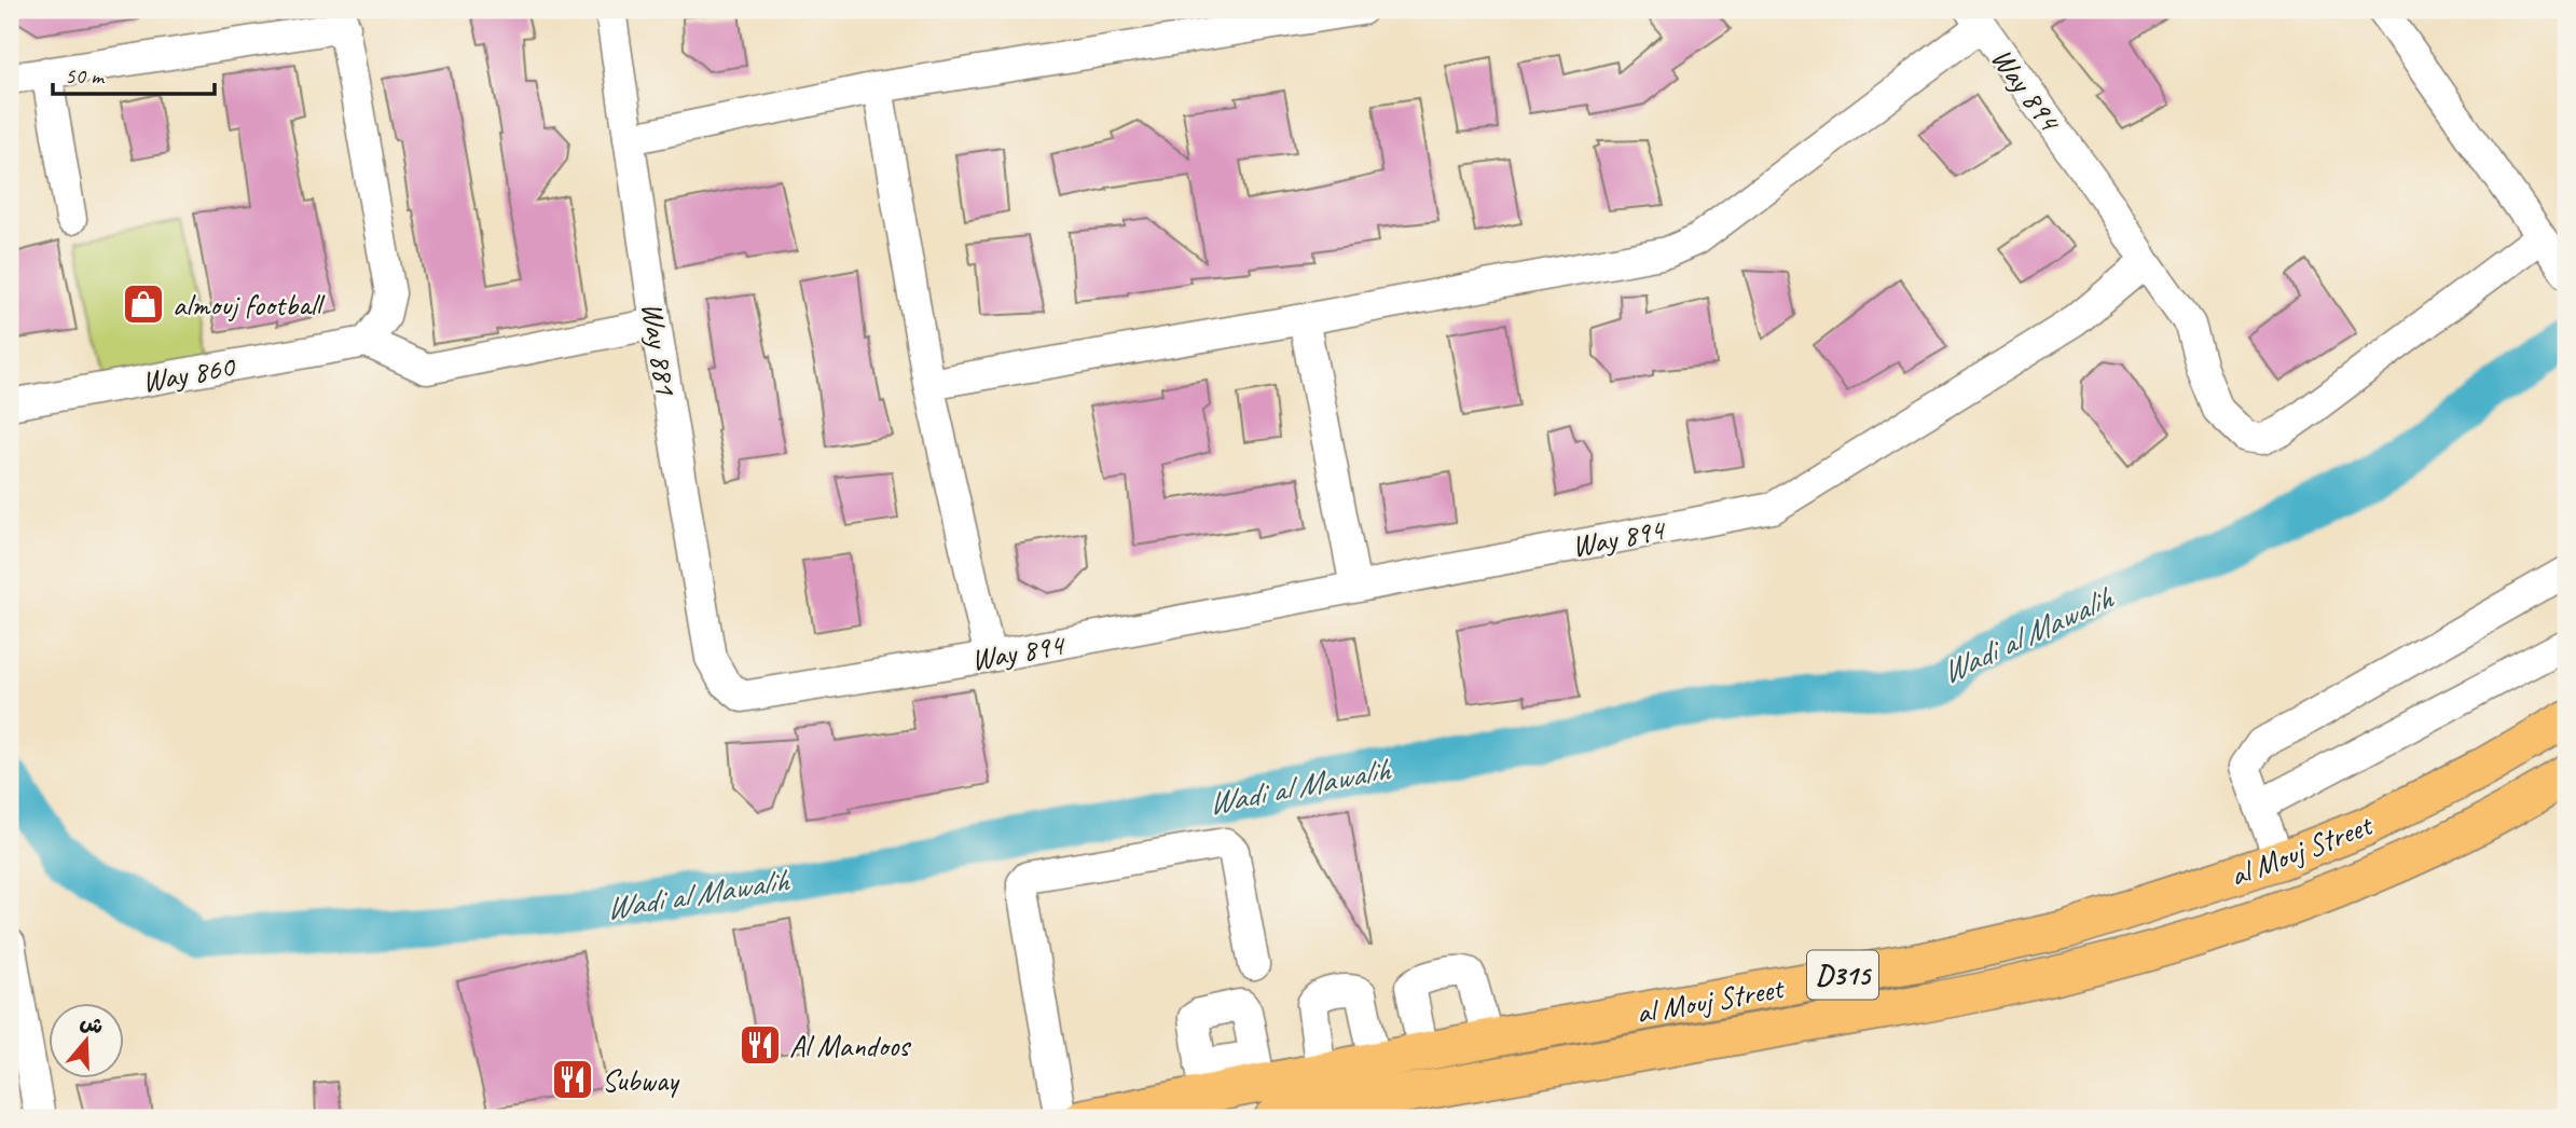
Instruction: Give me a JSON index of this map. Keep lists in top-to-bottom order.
{
  "streets": {
    "main road": ["al Mouj Street", "D315"],
    "street": ["Way 894", "Way 881", "Way 860"]
  },
  "crossings": [
    ["Way 894", "Way 881"]
  ],
  "water": ["Wadi al Mawalih"],
  "places": {
    "shop": ["almouj football"],
    "restaurant": ["Al Mandoos", "Subway"]
  },
  "scale_bar": "50 m",
  "north": "top"
}
